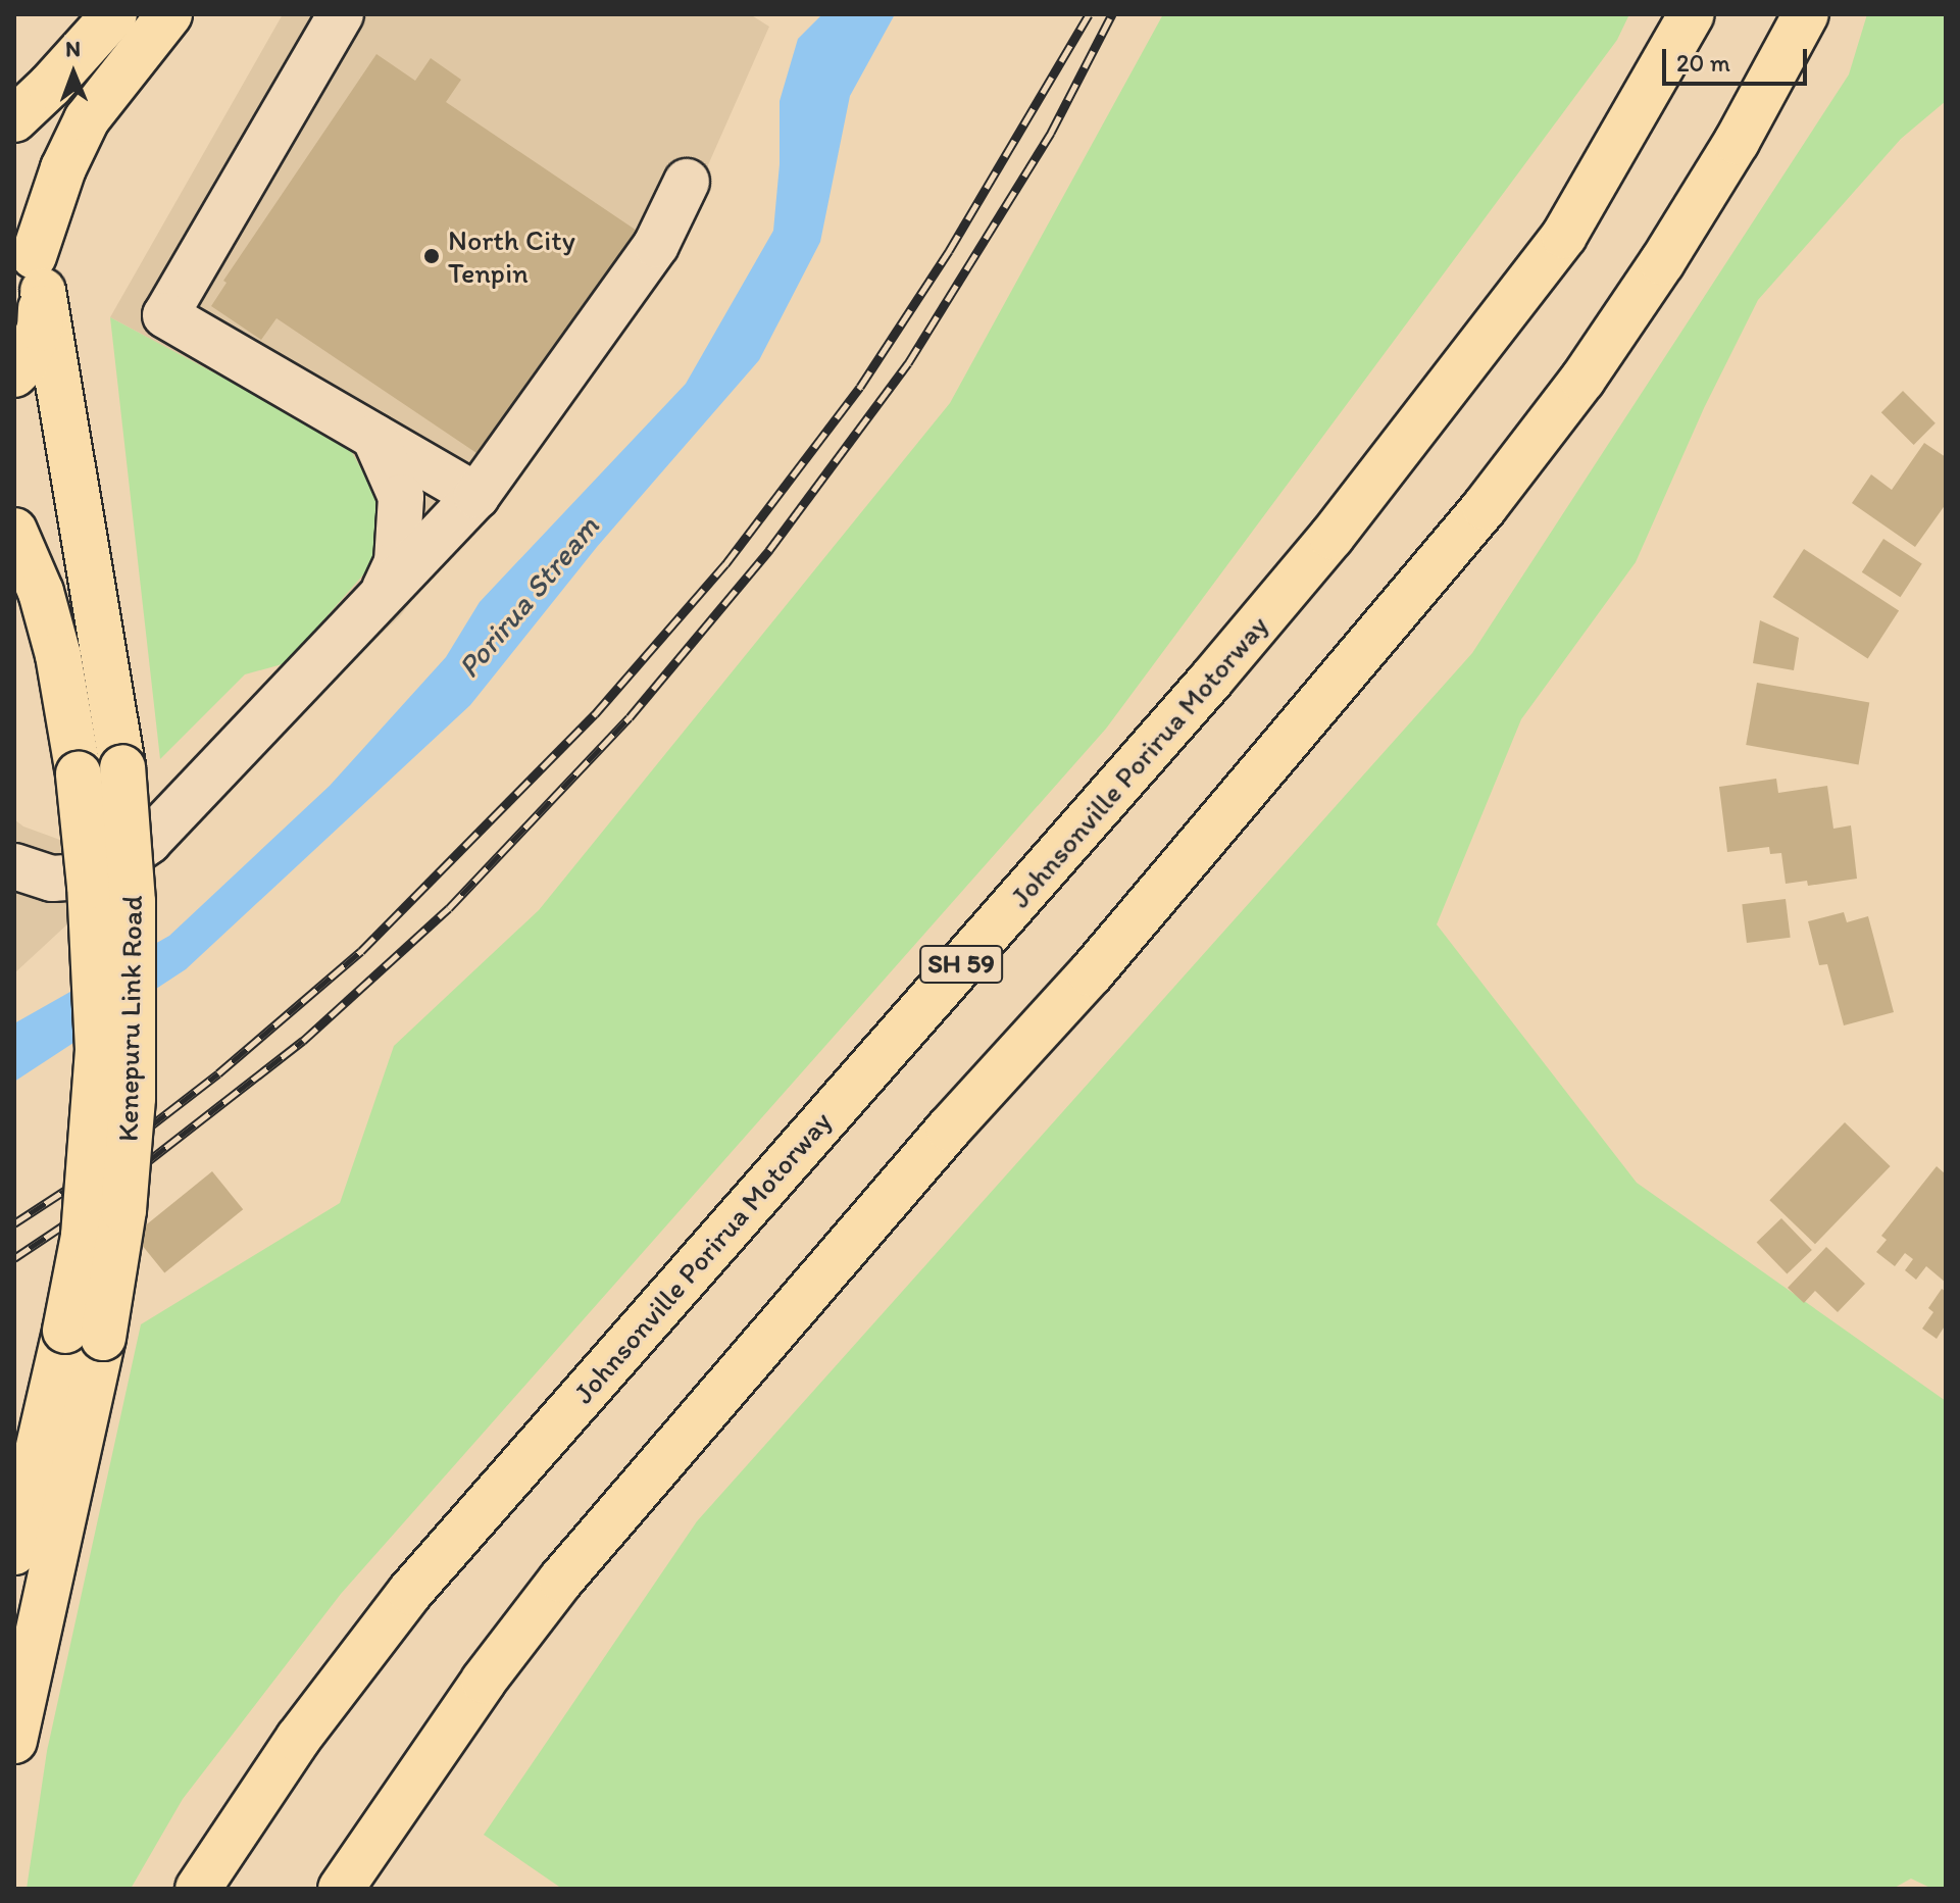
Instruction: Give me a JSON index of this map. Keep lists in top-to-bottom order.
{
  "streets": {
    "main road": ["Johnsonville Porirua Motorway", "SH 59", "Kenepuru Link Road"]
  },
  "water": ["Porirua Stream"],
  "places": ["North City Tenpin"],
  "scale_bar": "20 m",
  "north": "top"
}
